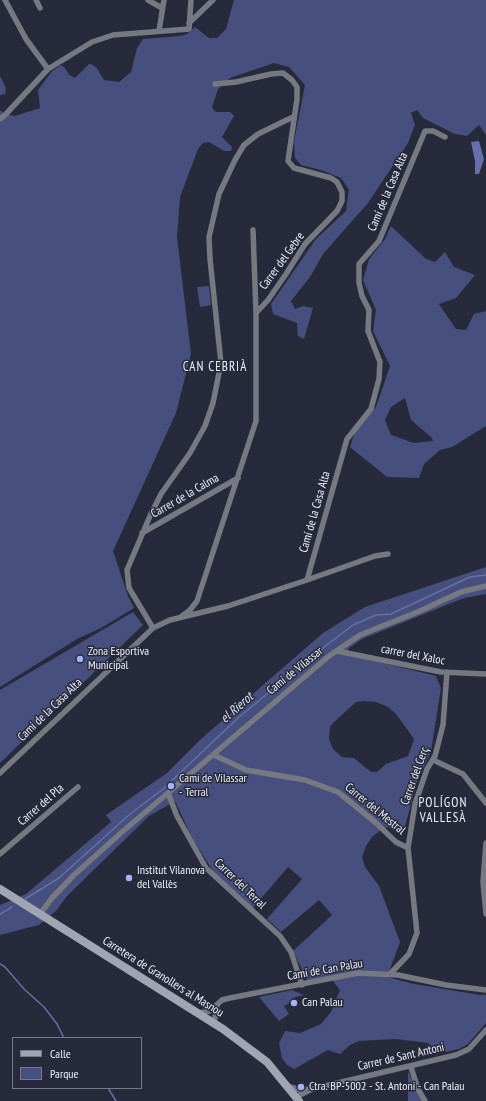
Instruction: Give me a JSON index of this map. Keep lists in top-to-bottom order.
{
  "streets": {
    "main road": ["Carretera de Granollers al Masnou"],
    "street": [
      "Camí de la Casa Alta",
      "Carrer del Gebre",
      "Carrer de la Calma",
      "carrer del Xaloc",
      "Camí de Vilassar",
      "Carrer del Cerç",
      "Carrer del Pla",
      "Carrer del Mestral",
      "Carrer del Terral",
      "Camí de Can Palau",
      "Carrer de Sant Antoni"
    ]
  },
  "crossings": [
    ["Camí de la Casa Alta", "Carrer del Gebre"],
    ["Carrer del Gebre", "Carrer de la Calma"],
    ["carrer del Xaloc", "Camí de Vilassar"],
    ["carrer del Xaloc", "Carrer del Cerç"],
    ["Camí de Vilassar", "Carrer del Mestral"],
    ["Camí de Vilassar", "Carrer del Terral"],
    ["Camí de Vilassar", "Carretera de Granollers al Masnou"],
    ["Carrer del Cerç", "Carrer del Mestral"],
    ["Carrer del Cerç", "Camí de Can Palau"],
    ["Carrer del Terral", "Camí de Can Palau"],
    ["Camí de Can Palau", "Carretera de Granollers al Masnou"],
    ["Carretera de Granollers al Masnou", "Carrer de Sant Antoni"]
  ],
  "districts": ["CAN CEBRIÀ", "POLÍGON VALLESÀ"],
  "water": ["el Rierot"],
  "places": [
    "Zona Esportiva Municipal",
    "Camí de Vilassar - Terral",
    "Institut Vilanova del Vallès",
    "Can Palau",
    "Ctra. BP-5002 - St. Antoni - Can Palau"
  ],
  "legend": ["Calle", "Parque"]
}
